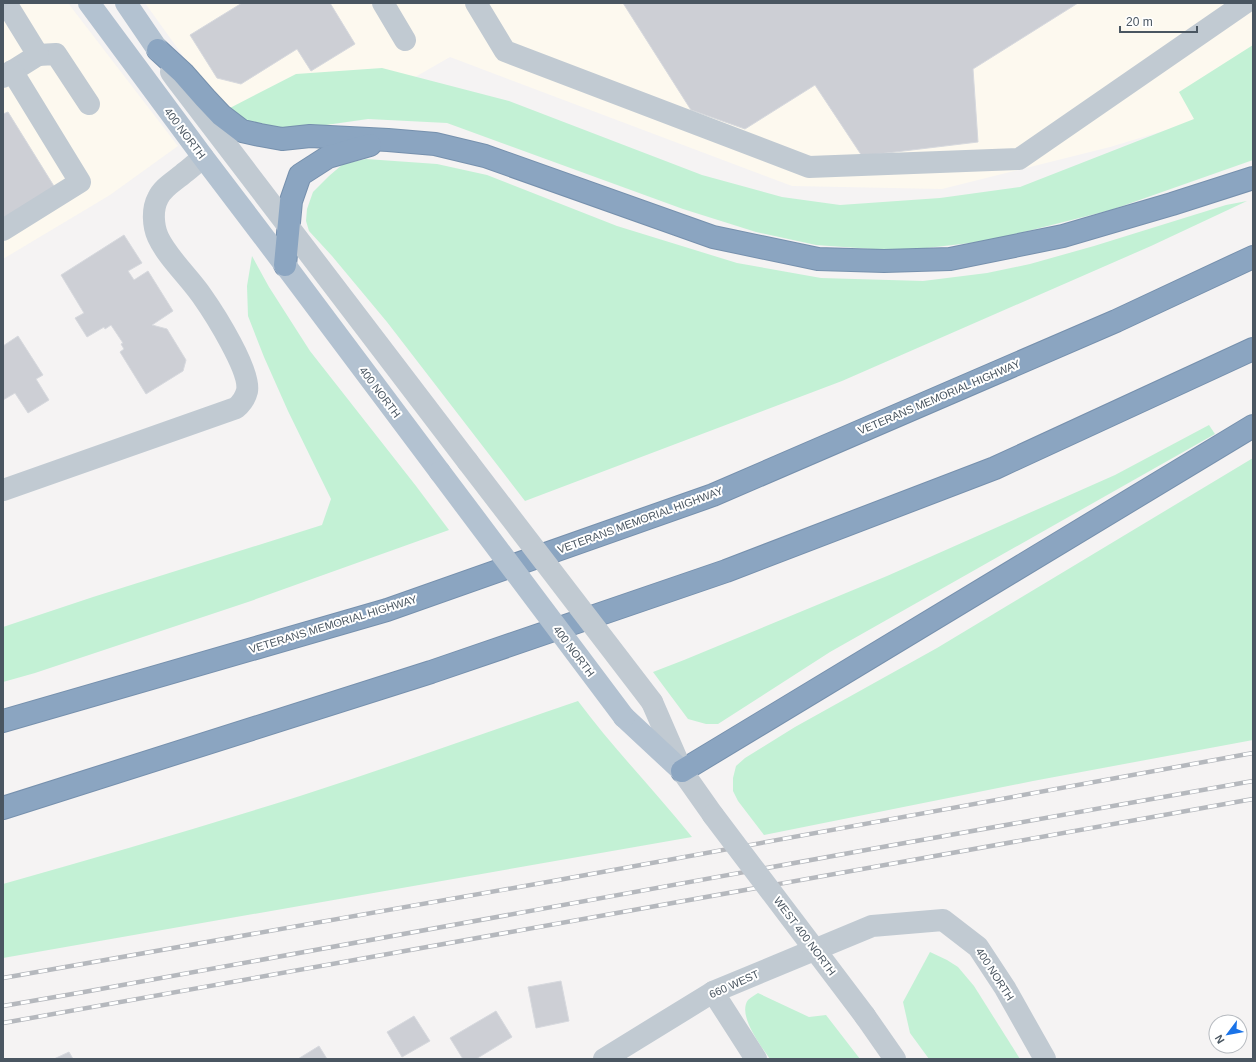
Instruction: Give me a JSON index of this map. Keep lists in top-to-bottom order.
{
  "streets": {
    "highway": ["VETERANS MEMORIAL HIGHWAY"],
    "main road": ["400 NORTH"],
    "street": ["WEST 400 NORTH", "660 WEST"]
  },
  "crossings": [
    ["400 NORTH", "WEST 400 NORTH"],
    ["400 NORTH", "660 WEST"]
  ],
  "scale_bar": "20 m",
  "north": "bottom left"
}
